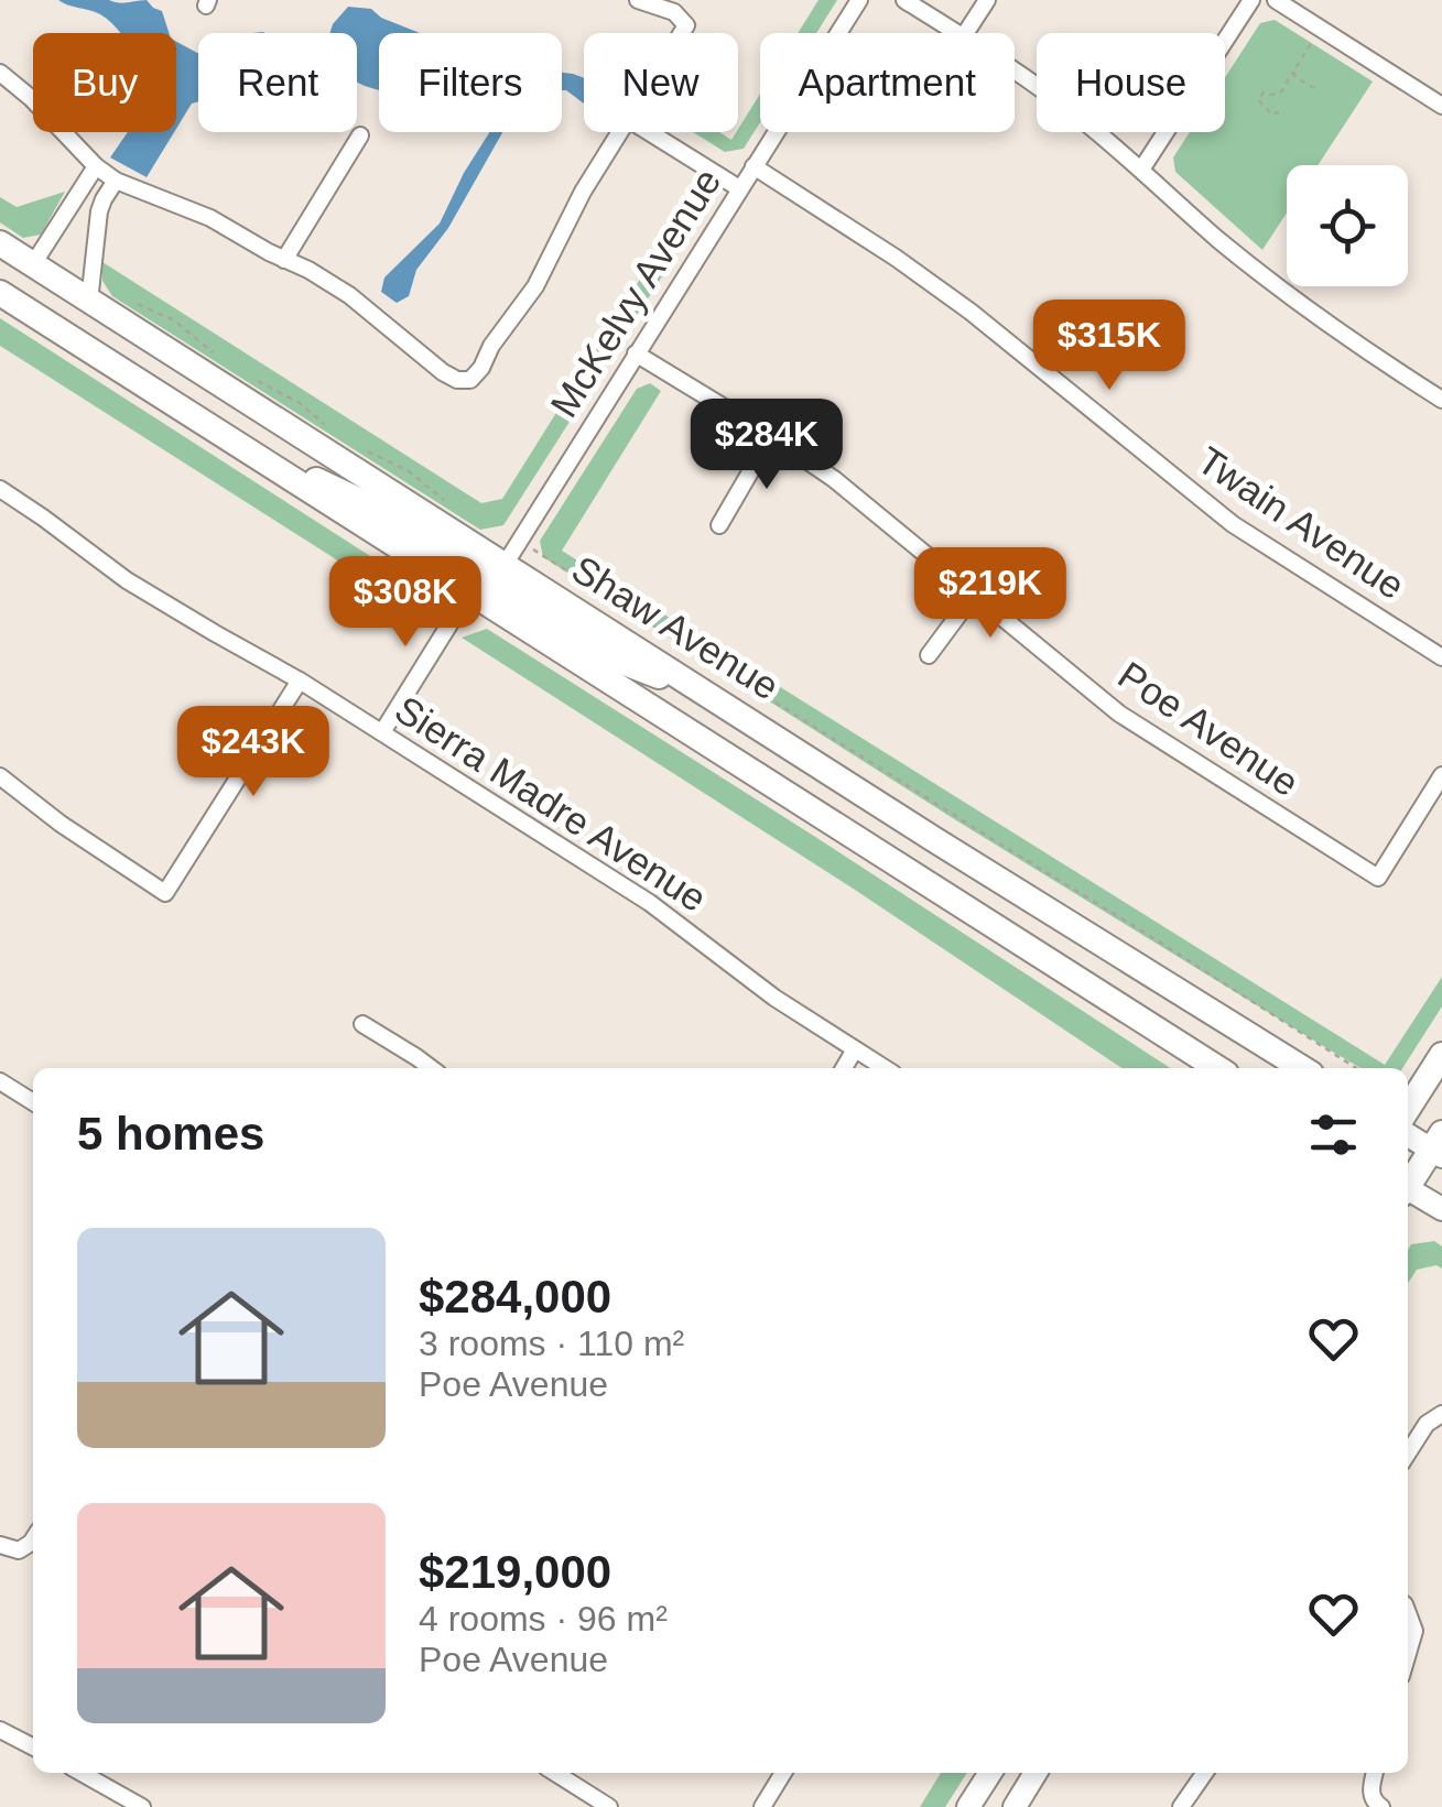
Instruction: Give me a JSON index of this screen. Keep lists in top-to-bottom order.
{
  "streets": {
    "main road": ["Shaw Avenue"],
    "street": [
      "McKelvy Avenue",
      "Twain Avenue",
      "Poe Avenue",
      "Sierra Madre Avenue"
    ]
  },
  "crossings": [
    ["McKelvy Avenue", "Twain Avenue"],
    ["McKelvy Avenue", "Shaw Avenue"],
    ["McKelvy Avenue", "Poe Avenue"]
  ],
  "page": {
    "chip": [
      "Buy",
      "Rent",
      "Filters",
      "New",
      "Apartment",
      "House"
    ],
    "price": [
      "$315K",
      "$284K",
      "$219K",
      "$308K",
      "$243K"
    ],
    "heading": "5 homes",
    "list": [
      {
        "name": "$284,000",
        "note": "3 rooms · 110 m² · Poe Avenue"
      },
      {
        "name": "$219,000",
        "note": "4 rooms · 96 m² · Poe Avenue"
      }
    ]
  }
}
